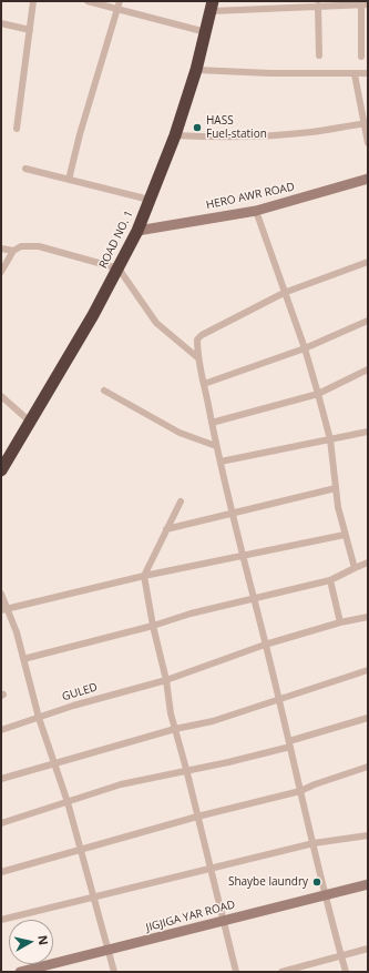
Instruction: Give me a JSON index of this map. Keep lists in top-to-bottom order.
{
  "streets": {
    "highway": ["ROAD NO. 1"],
    "street": ["HERO AWR ROAD", "GULED", "JIGJIGA YAR ROAD"]
  },
  "crossings": [
    ["HERO AWR ROAD", "ROAD NO. 1"]
  ],
  "places": ["HASS Fuel-station", "Shaybe laundry"],
  "north": "right"
}
